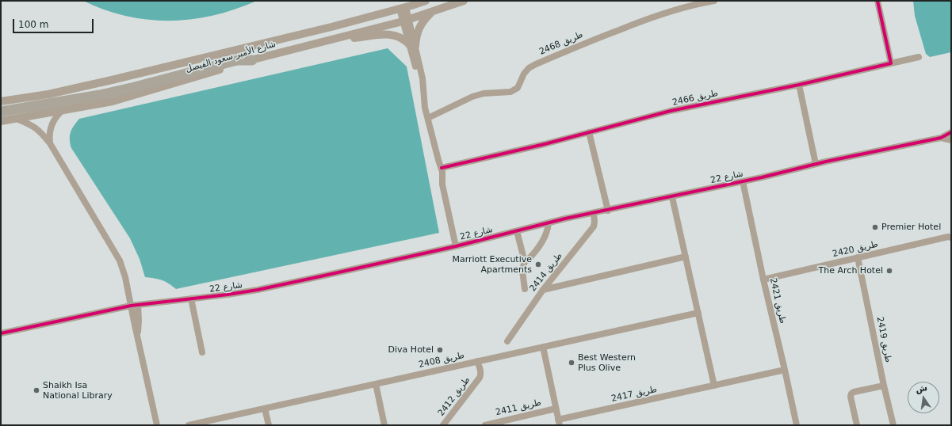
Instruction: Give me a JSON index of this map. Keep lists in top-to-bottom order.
{
  "streets": {
    "street": [
      "طريق 2468",
      "شارع الأمير سعود الفيصل",
      "طريق 2466",
      "شارع 22",
      "طريق 2420",
      "طريق 2414",
      "طريق 2421",
      "طريق 2419",
      "طريق 2408",
      "طريق 2417",
      "طريق 2412",
      "طريق 2411"
    ]
  },
  "crossings": [
    ["شارع 22", "طريق 2414"],
    ["شارع 22", "طريق 2421"],
    ["طريق 2420", "طريق 2421"],
    ["طريق 2420", "طريق 2419"],
    ["طريق 2421", "طريق 2417"],
    ["طريق 2408", "طريق 2412"]
  ],
  "places": [
    "Premier Hotel",
    "Marriott Executive Apartments",
    "The Arch Hotel",
    "Diva Hotel",
    "Best Western Plus Olive",
    "Shaikh Isa National Library"
  ],
  "scale_bar": "100 m",
  "north": "top"
}
